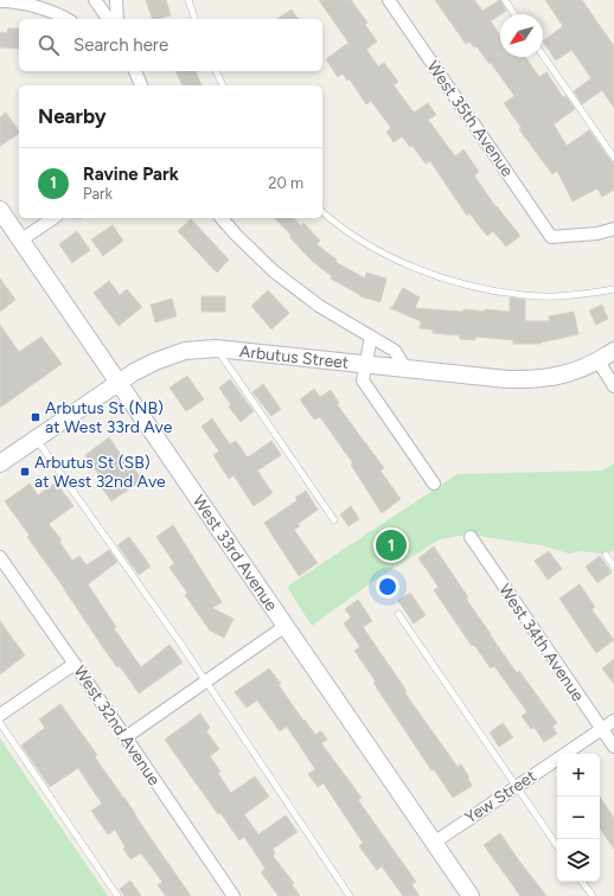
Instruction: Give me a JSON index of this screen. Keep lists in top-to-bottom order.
{
  "streets": {
    "street": [
      "West 35th Avenue",
      "Arbutus Street",
      "West 33rd Avenue",
      "West 34th Avenue",
      "West 32nd Avenue",
      "Yew Street"
    ]
  },
  "crossings": [
    ["Arbutus Street", "West 33rd Avenue"],
    ["West 33rd Avenue", "Yew Street"],
    ["West 34th Avenue", "Yew Street"]
  ],
  "places": {
    "transit": ["Arbutus St (NB) at West 33rd Ave", "Arbutus St (SB) at West 32nd Ave"]
  },
  "north": "bottom left",
  "page": {
    "search": "Search here",
    "heading": "Nearby",
    "list": [
      {
        "mark": "1",
        "name": "Ravine Park",
        "note": "Park",
        "value": "20 m"
      }
    ],
    "pins": "1",
    "map_buttons": ["+", "−"]
  }
}
